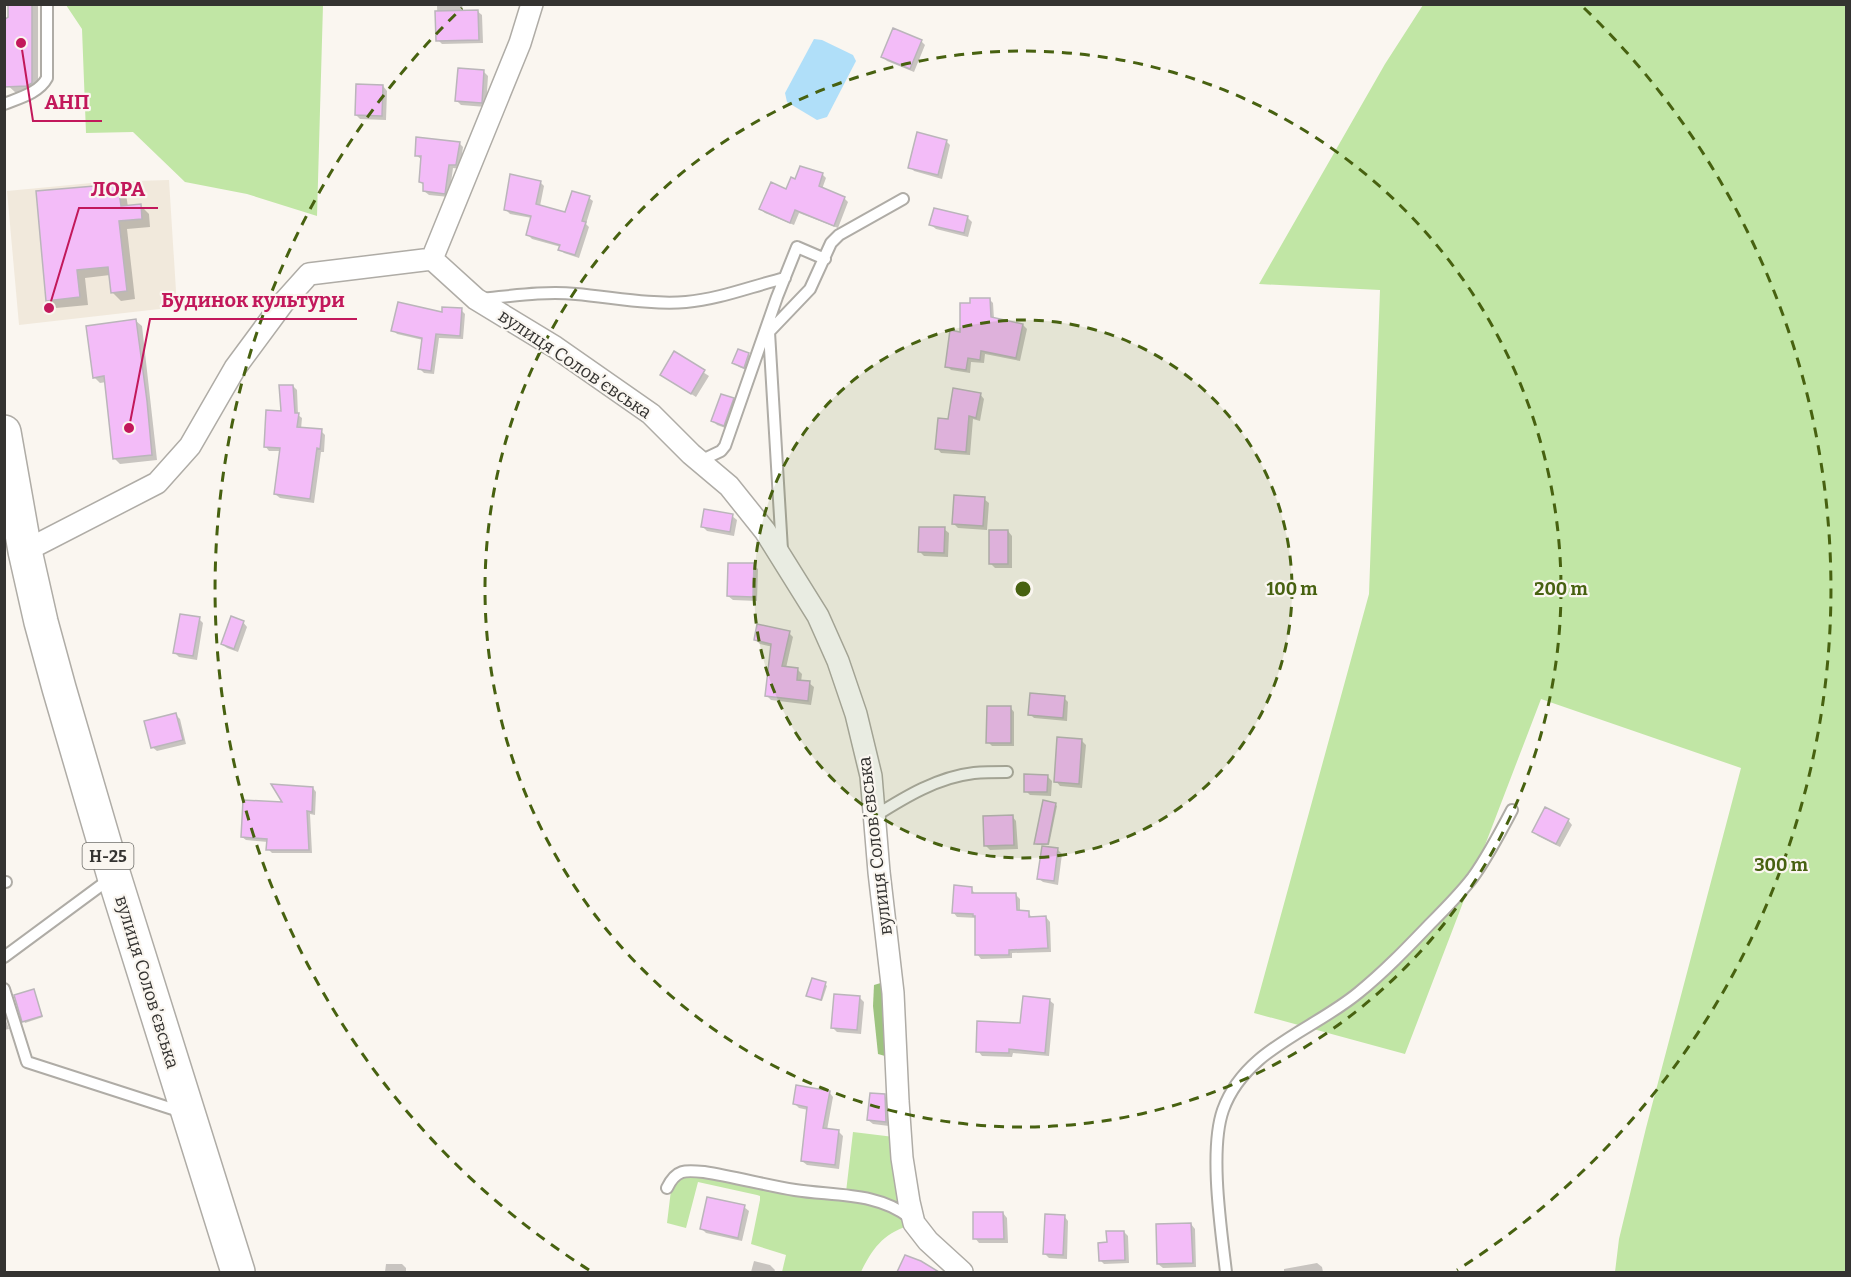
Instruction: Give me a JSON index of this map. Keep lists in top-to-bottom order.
{
  "streets": {
    "main road": ["вулиця Соловʼєвська", "Н-25"]
  },
  "places": ["АНП", "ЛОРА", "Будинок культури"],
  "rings": ["100 m", "200 m", "300 m"]
}
